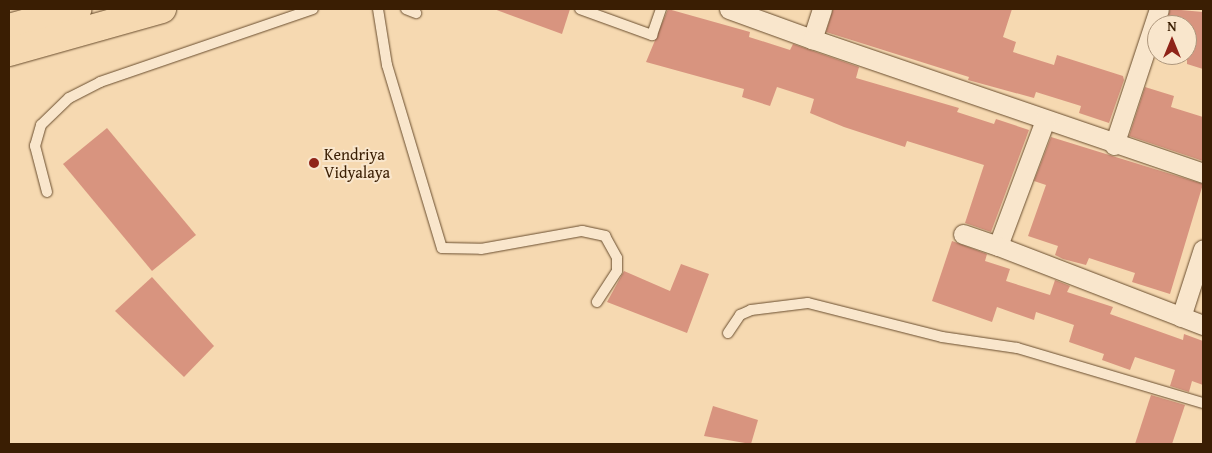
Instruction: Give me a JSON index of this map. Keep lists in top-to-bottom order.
{
  "places": ["Kendriya Vidyalaya"],
  "north": "top"
}
